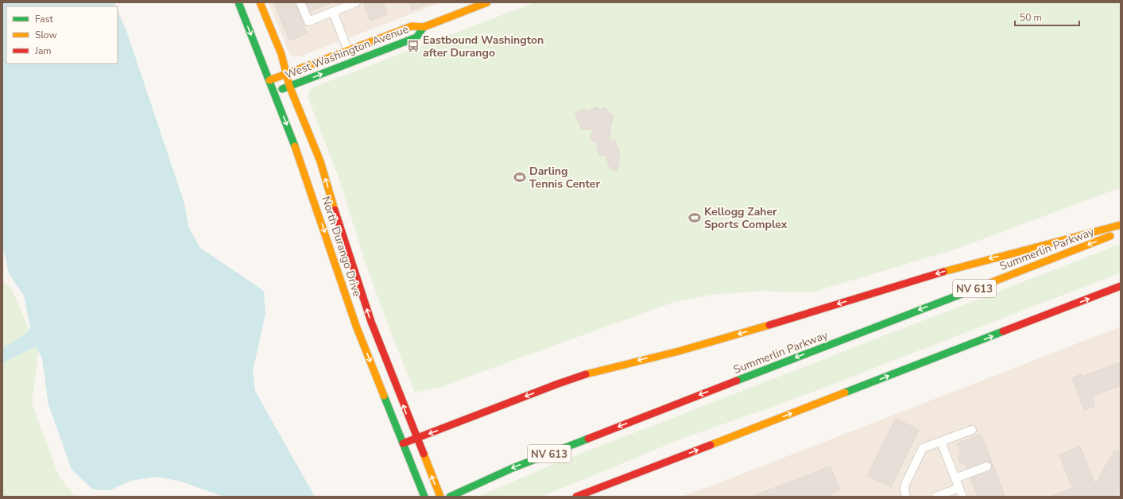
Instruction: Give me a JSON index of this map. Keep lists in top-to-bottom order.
{
  "streets": {
    "main road": [
      "West Washington Avenue",
      "North Durango Drive",
      "Summerlin Parkway",
      "NV 613"
    ]
  },
  "crossings": [
    ["West Washington Avenue", "North Durango Drive"]
  ],
  "places": {
    "bus stop": ["Eastbound Washington after Durango"],
    "sports": ["Darling Tennis Center", "Kellogg Zaher Sports Complex"]
  },
  "legend": ["Fast", "Slow", "Jam"],
  "scale_bar": "50 m"
}
